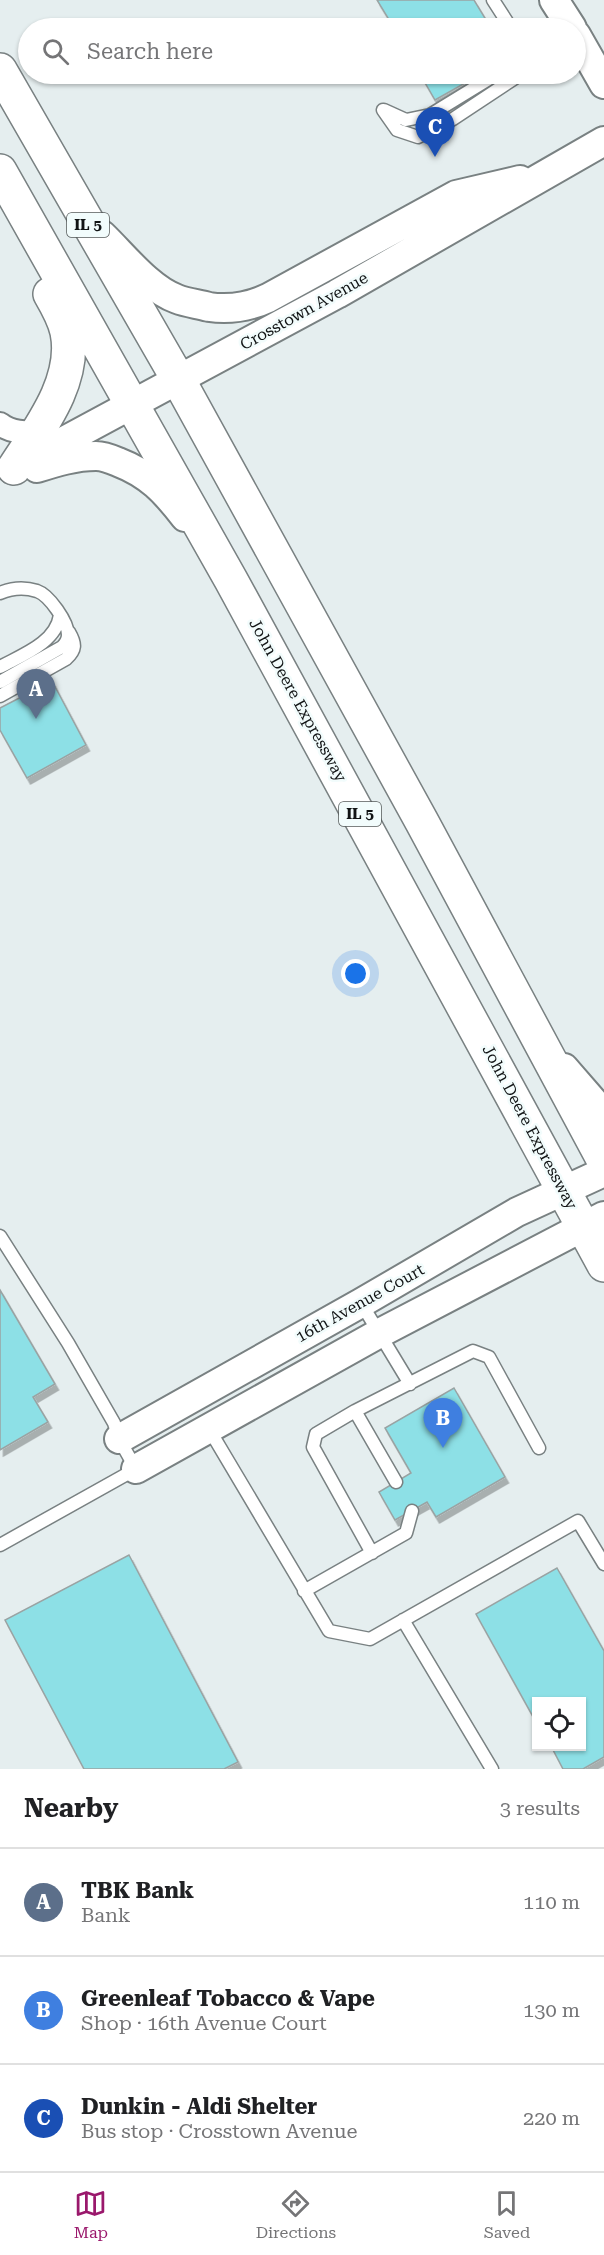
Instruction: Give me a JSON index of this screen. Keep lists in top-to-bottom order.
{
  "streets": {
    "highway": ["IL 5", "John Deere Expressway"],
    "street": ["Crosstown Avenue", "16th Avenue Court"]
  },
  "crossings": [
    ["IL 5", "Crosstown Avenue"],
    ["Crosstown Avenue", "John Deere Expressway"],
    ["John Deere Expressway", "16th Avenue Court"]
  ],
  "page": {
    "search": "Search here",
    "pins": ["C", "A", "B"],
    "heading": ["Nearby", "3 results"],
    "list": [
      {
        "mark": "A",
        "name": "TBK Bank",
        "note": "Bank",
        "value": "110 m"
      },
      {
        "mark": "B",
        "name": "Greenleaf Tobacco & Vape",
        "note": "Shop · 16th Avenue Court",
        "value": "130 m"
      },
      {
        "mark": "C",
        "name": "Dunkin - Aldi Shelter",
        "note": "Bus stop · Crosstown Avenue",
        "value": "220 m"
      }
    ],
    "nav": ["Map", "Directions", "Saved"]
  }
}
